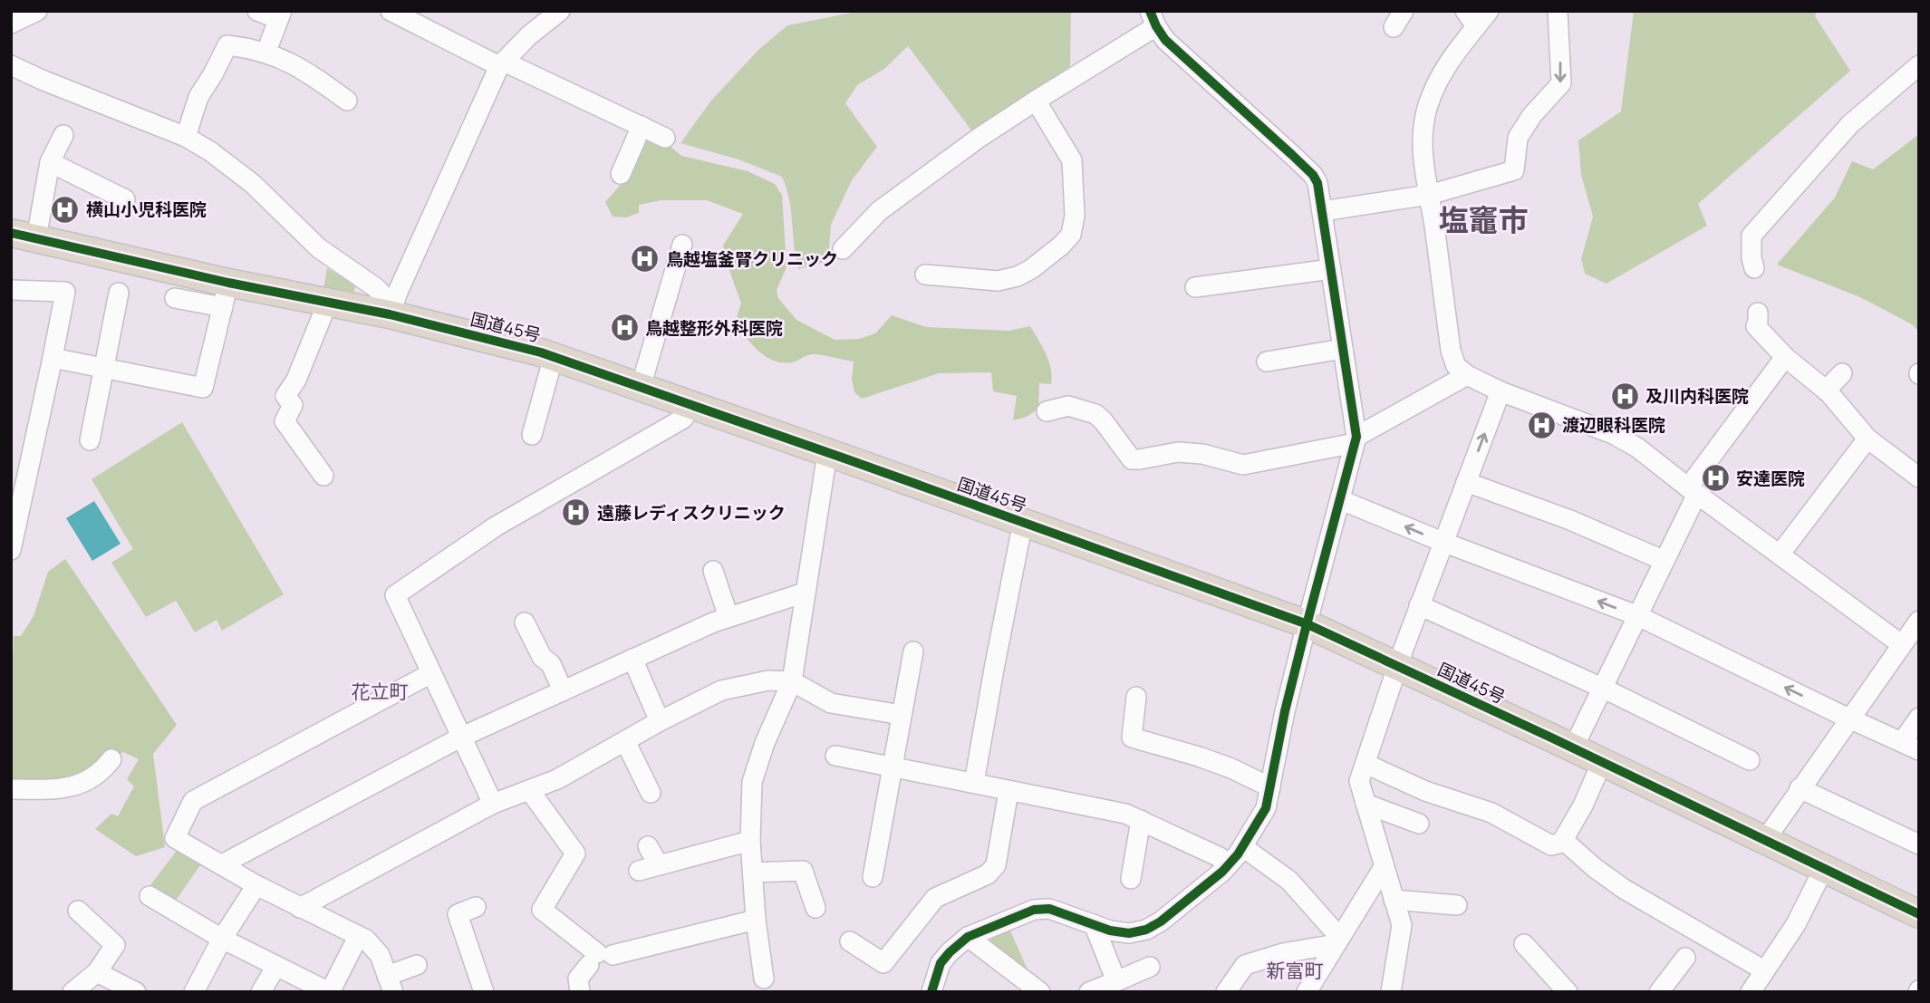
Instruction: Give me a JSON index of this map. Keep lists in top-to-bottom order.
{
  "streets": {
    "highway": ["国道45号"]
  },
  "districts": ["塩竈市", "花立町", "新富町"],
  "places": {
    "hospital": [
      "横山小児科医院",
      "鳥越塩釜腎クリニック",
      "鳥越整形外科医院",
      "及川内科医院",
      "渡辺眼科医院",
      "安達医院",
      "遠藤レディスクリニック"
    ]
  }
}
